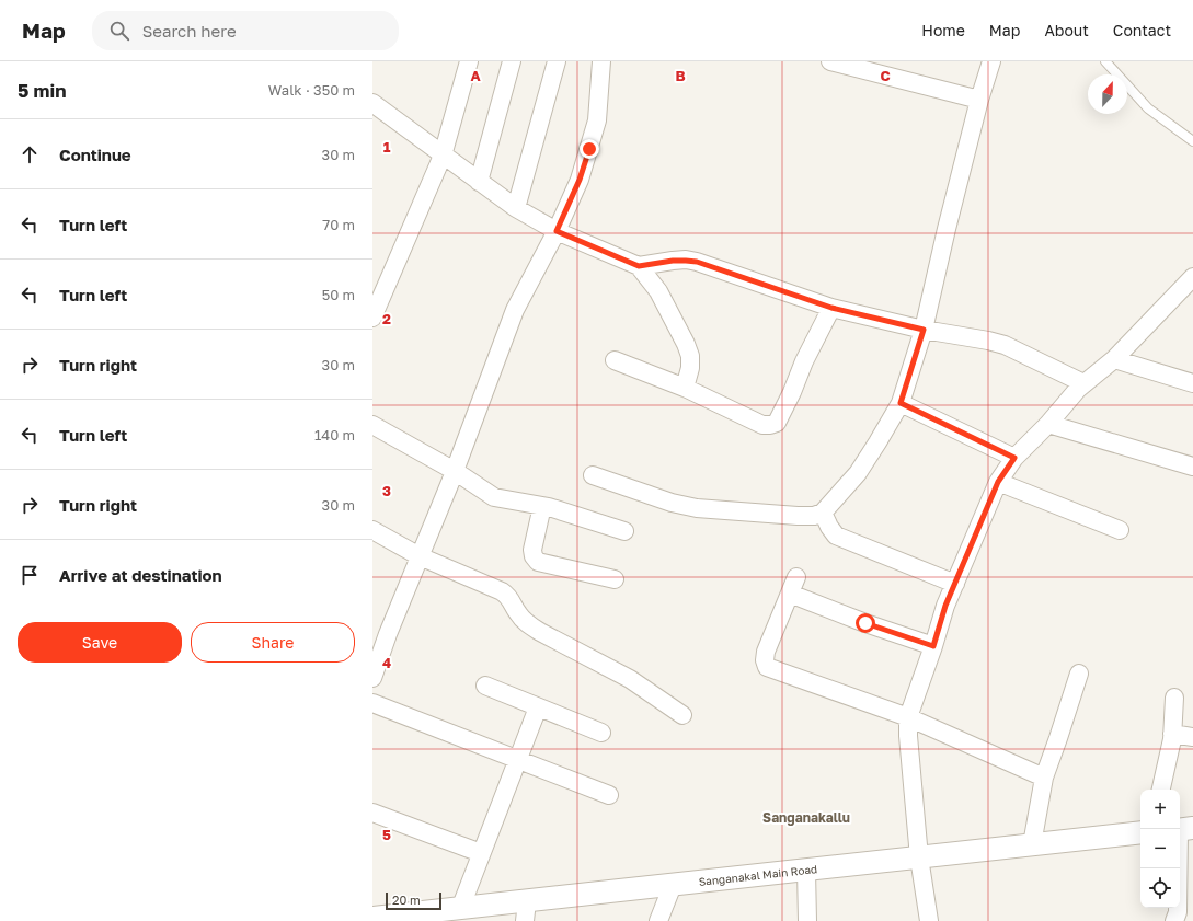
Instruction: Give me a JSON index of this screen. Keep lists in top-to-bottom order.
{
  "streets": {
    "street": ["Sanganakal Main Road"]
  },
  "districts": ["Sanganakallu"],
  "scale_bar": "20 m",
  "north": "top",
  "page": {
    "header": "Map",
    "search": "Search here",
    "nav": [
      "Home",
      "Map",
      "About",
      "Contact"
    ],
    "heading": ["5 min", "Walk · 350 m"],
    "list": [
      ["Continue", "30 m"],
      ["Turn left", "70 m"],
      ["Turn left", "50 m"],
      ["Turn right", "30 m"],
      ["Turn left", "140 m"],
      ["Turn right", "30 m"],
      "Arrive at destination"
    ],
    "buttons": ["Save", "Share"],
    "map_buttons": ["+", "−"],
    "scale": "20 m"
  },
  "grid": {
    "columns": ["A", "B", "C"],
    "rows": [
      "1",
      "2",
      "3",
      "4",
      "5"
    ]
  }
}
